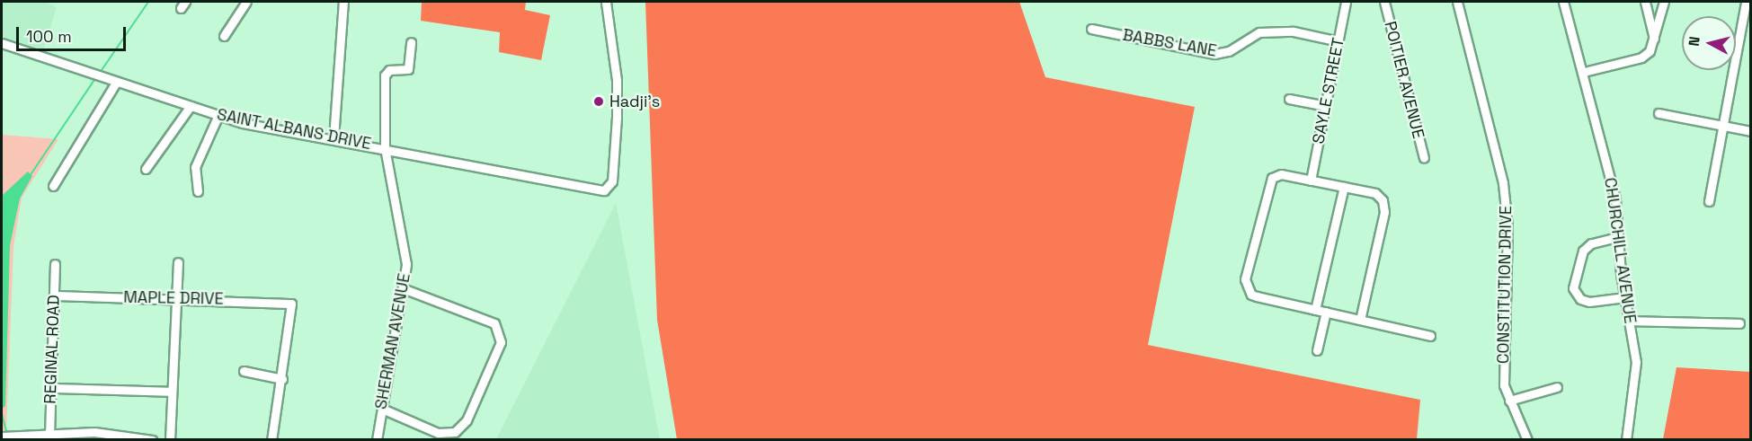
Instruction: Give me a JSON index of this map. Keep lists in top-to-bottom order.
{
  "streets": {
    "street": [
      "BABBS LANE",
      "POITIER AVENUE",
      "SAYLE STREET",
      "SAINT ALBANS DRIVE",
      "CHURCHILL AVENUE",
      "CONSTITUTION DRIVE",
      "MAPLE DRIVE",
      "SHERMAN AVENUE",
      "REGINAL ROAD"
    ]
  },
  "crossings": [
    ["BABBS LANE", "SAYLE STREET"],
    ["SAINT ALBANS DRIVE", "SHERMAN AVENUE"],
    ["MAPLE DRIVE", "REGINAL ROAD"]
  ],
  "places": ["Hadji's"],
  "scale_bar": "100 m",
  "north": "left"
}
